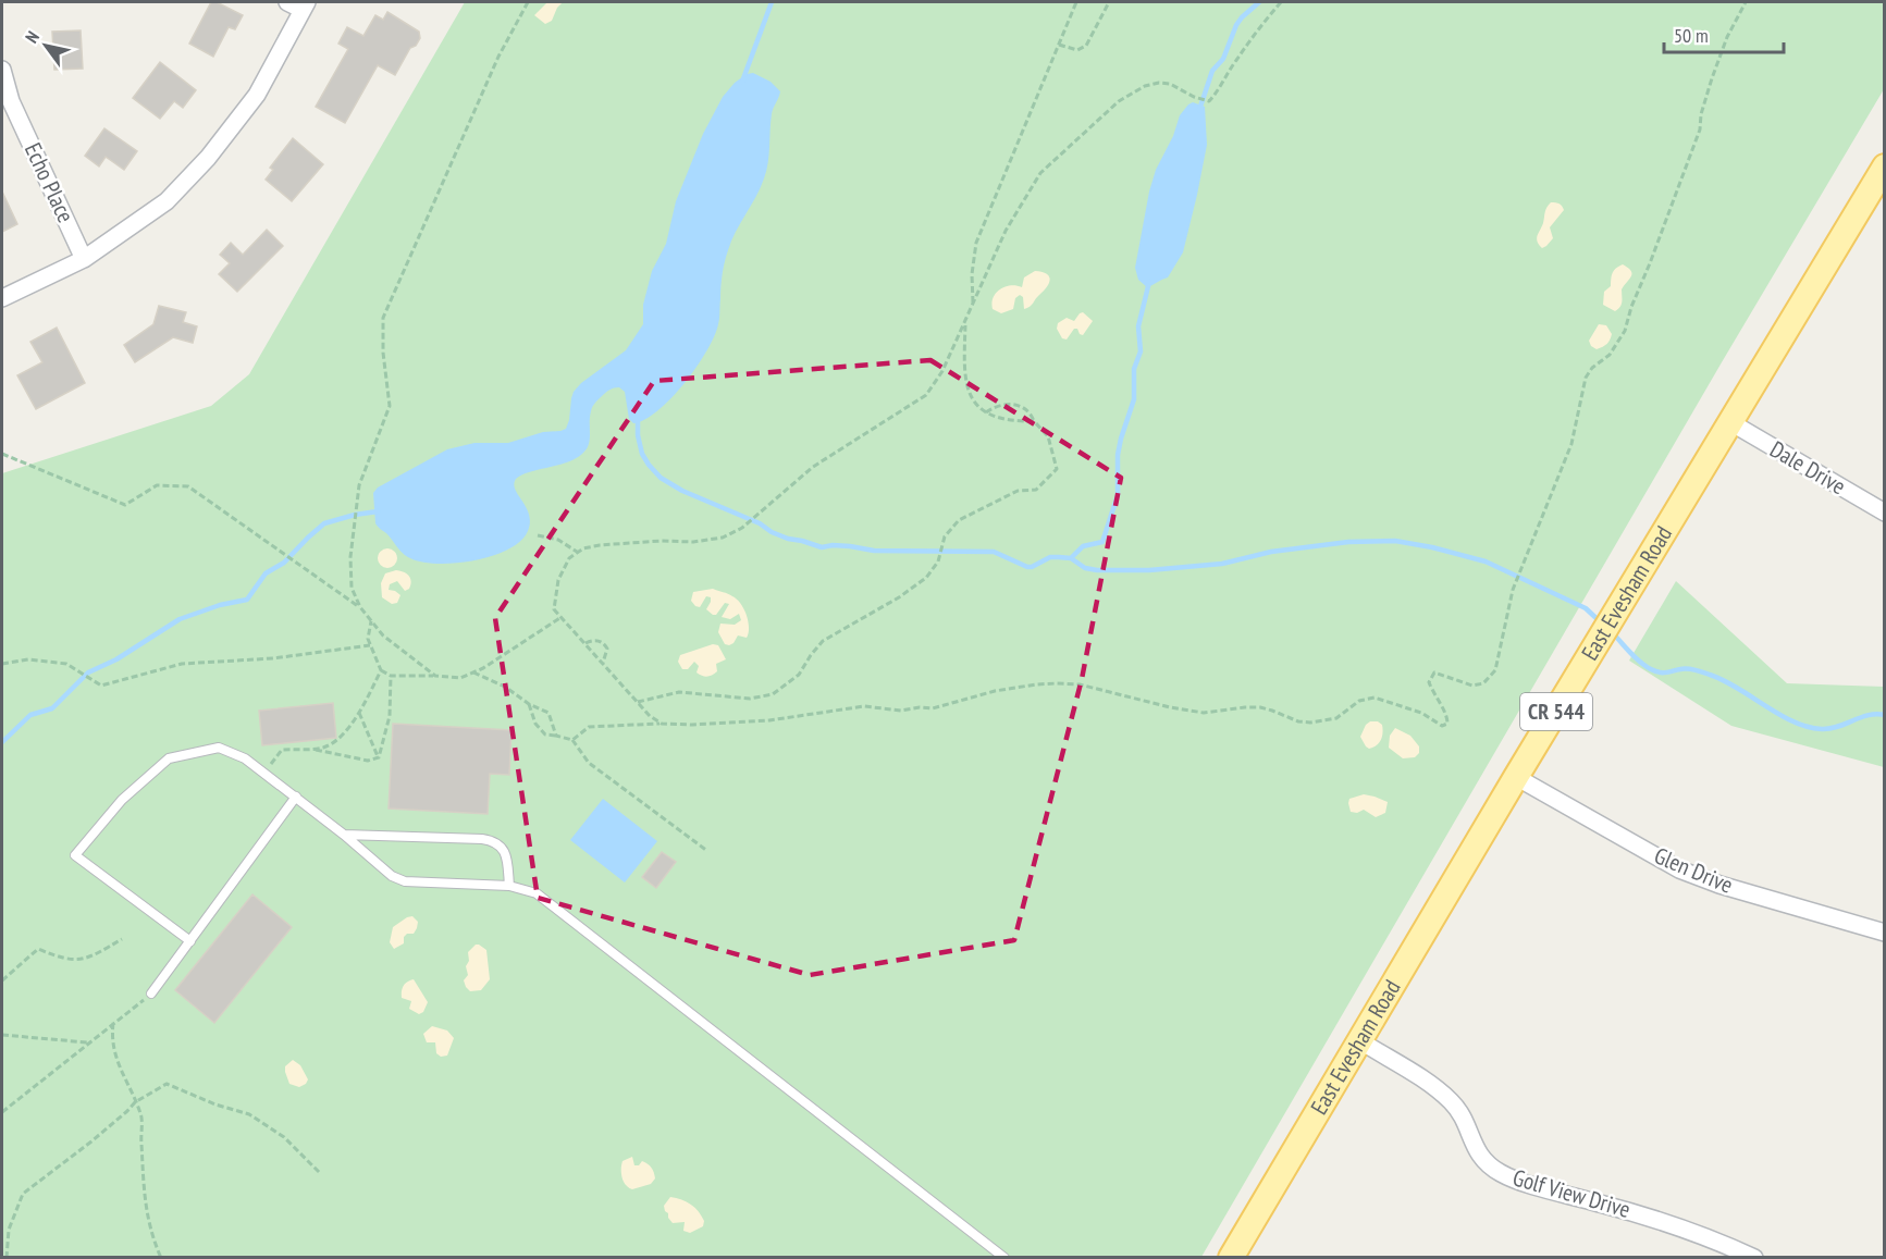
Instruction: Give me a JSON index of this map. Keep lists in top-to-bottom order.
{
  "streets": {
    "main road": ["East Evesham Road", "CR 544"],
    "street": [
      "Echo Place",
      "Dale Drive",
      "Glen Drive",
      "Golf View Drive"
    ]
  },
  "crossings": [
    ["Dale Drive", "East Evesham Road"],
    ["East Evesham Road", "Glen Drive"],
    ["East Evesham Road", "Golf View Drive"]
  ],
  "scale_bar": "50 m",
  "north": "top left"
}
